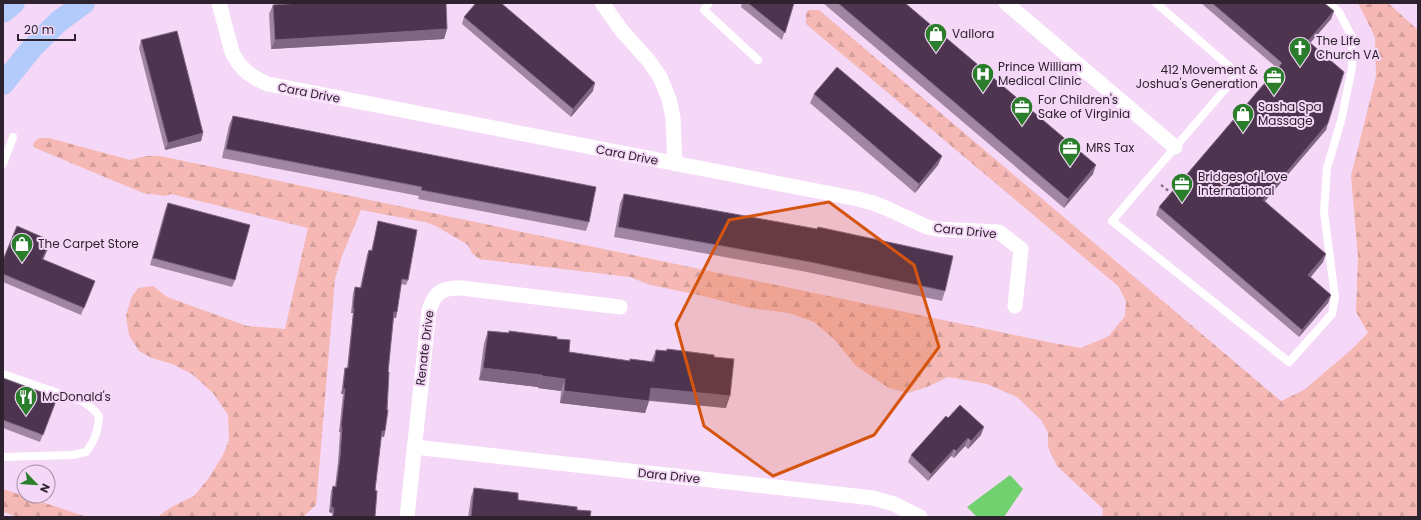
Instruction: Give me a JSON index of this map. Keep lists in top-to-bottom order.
{
  "streets": {
    "street": ["Cara Drive", "Renate Drive", "Dara Drive"]
  },
  "crossings": [
    ["Renate Drive", "Dara Drive"]
  ],
  "places": {
    "shop": ["Vallora", "Sasha Spa Massage", "The Carpet Store"],
    "church": ["The Life Church VA"],
    "hospital": ["Prince William Medical Clinic"],
    "office": [
      "412 Movement & Joshua's Generation",
      "For Children's Sake of Virginia",
      "MRS Tax",
      "Bridges of Love International"
    ],
    "restaurant": ["McDonald's"]
  },
  "scale_bar": "20 m",
  "north": "bottom right"
}
